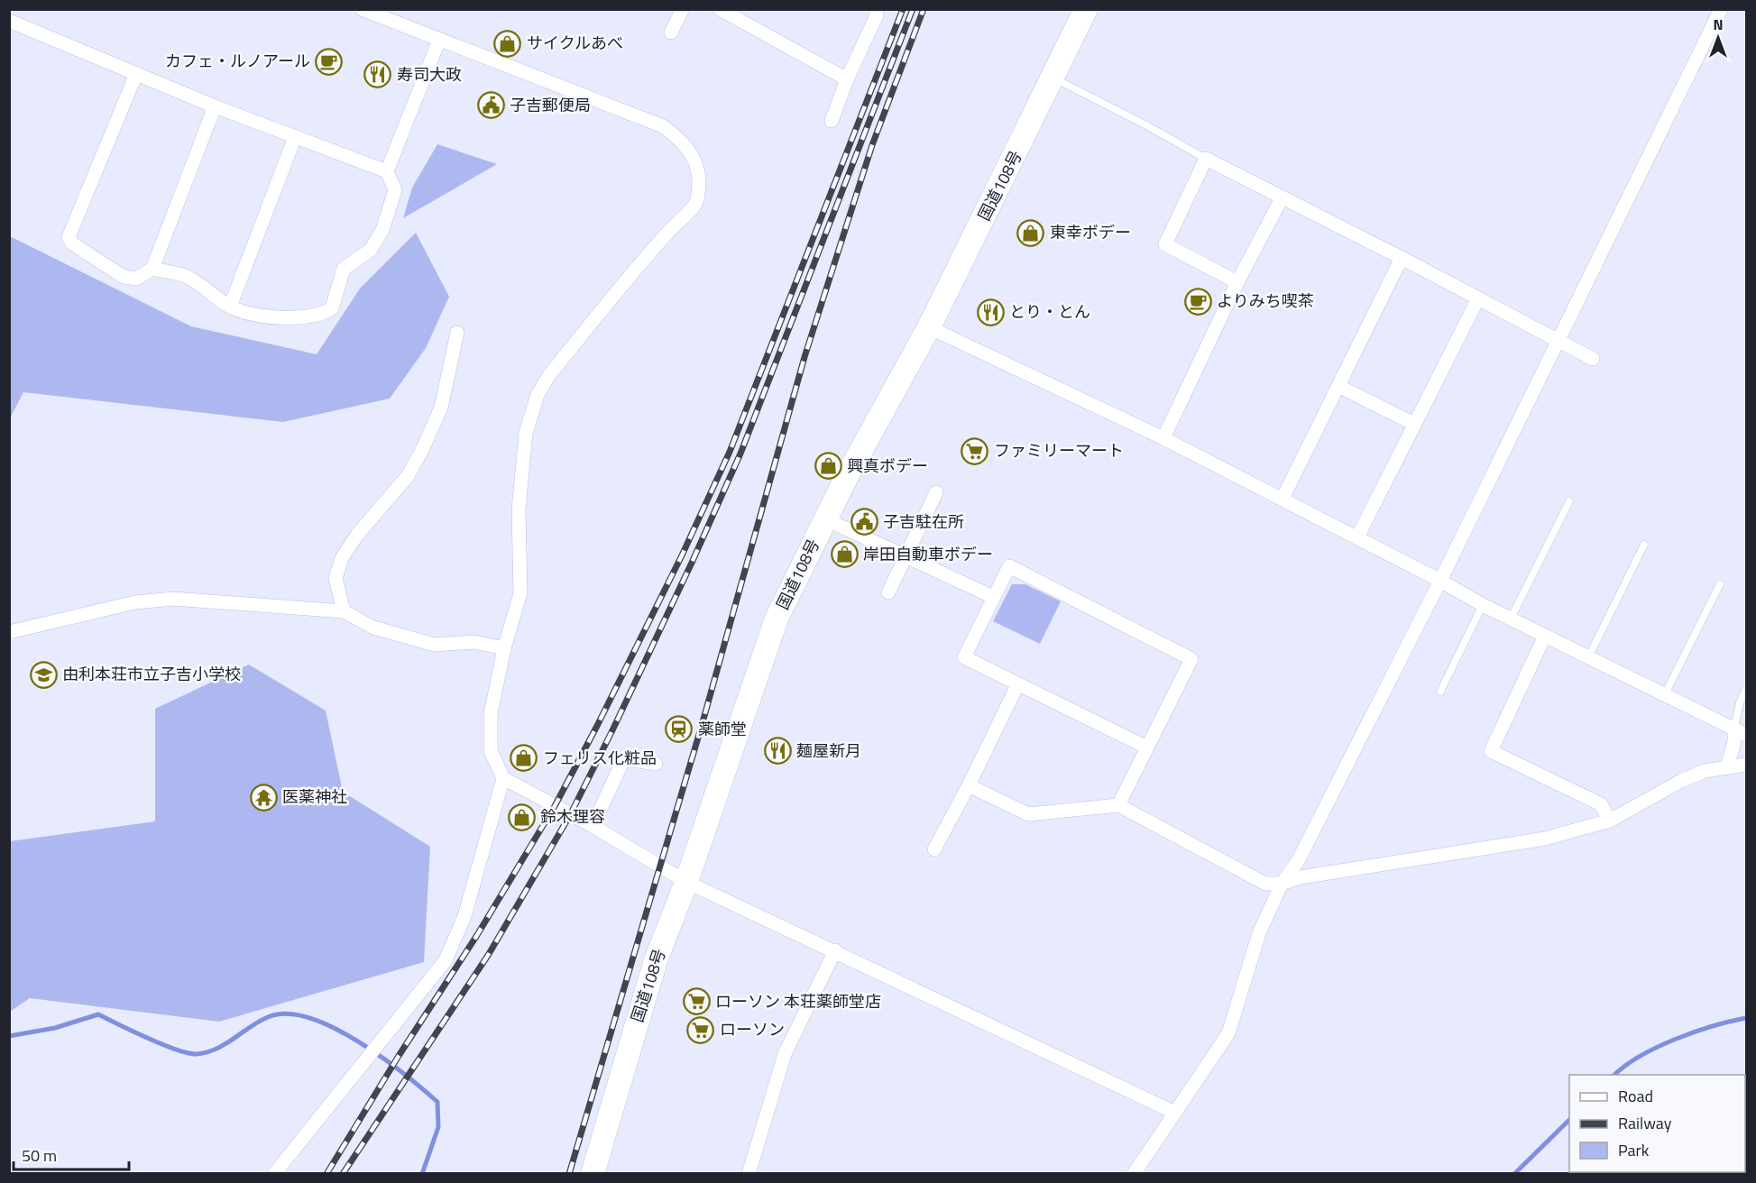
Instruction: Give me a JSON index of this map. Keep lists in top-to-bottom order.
{
  "streets": {
    "highway": ["国道108号"]
  },
  "places": {
    "shop": [
      "サイクルあべ",
      "東幸ボデー",
      "興真ボデー",
      "岸田自動車ボデー",
      "フェリス化粧品",
      "鈴木理容"
    ],
    "cafe": ["カフェ・ルノアール", "よりみち喫茶"],
    "restaurant": ["寿司大政", "とり・とん", "麺屋新月"],
    "public building": ["子吉郵便局", "子吉駐在所"],
    "supermarket": ["ファミリーマート", "ローソン 本荘薬師堂店", "ローソン"],
    "school or university": ["由利本荘市立子吉小学校"],
    "station": ["薬師堂"],
    "temple": ["医薬神社"]
  },
  "legend": ["Road", "Railway", "Park"],
  "scale_bar": "50 m",
  "north": "top"
}
